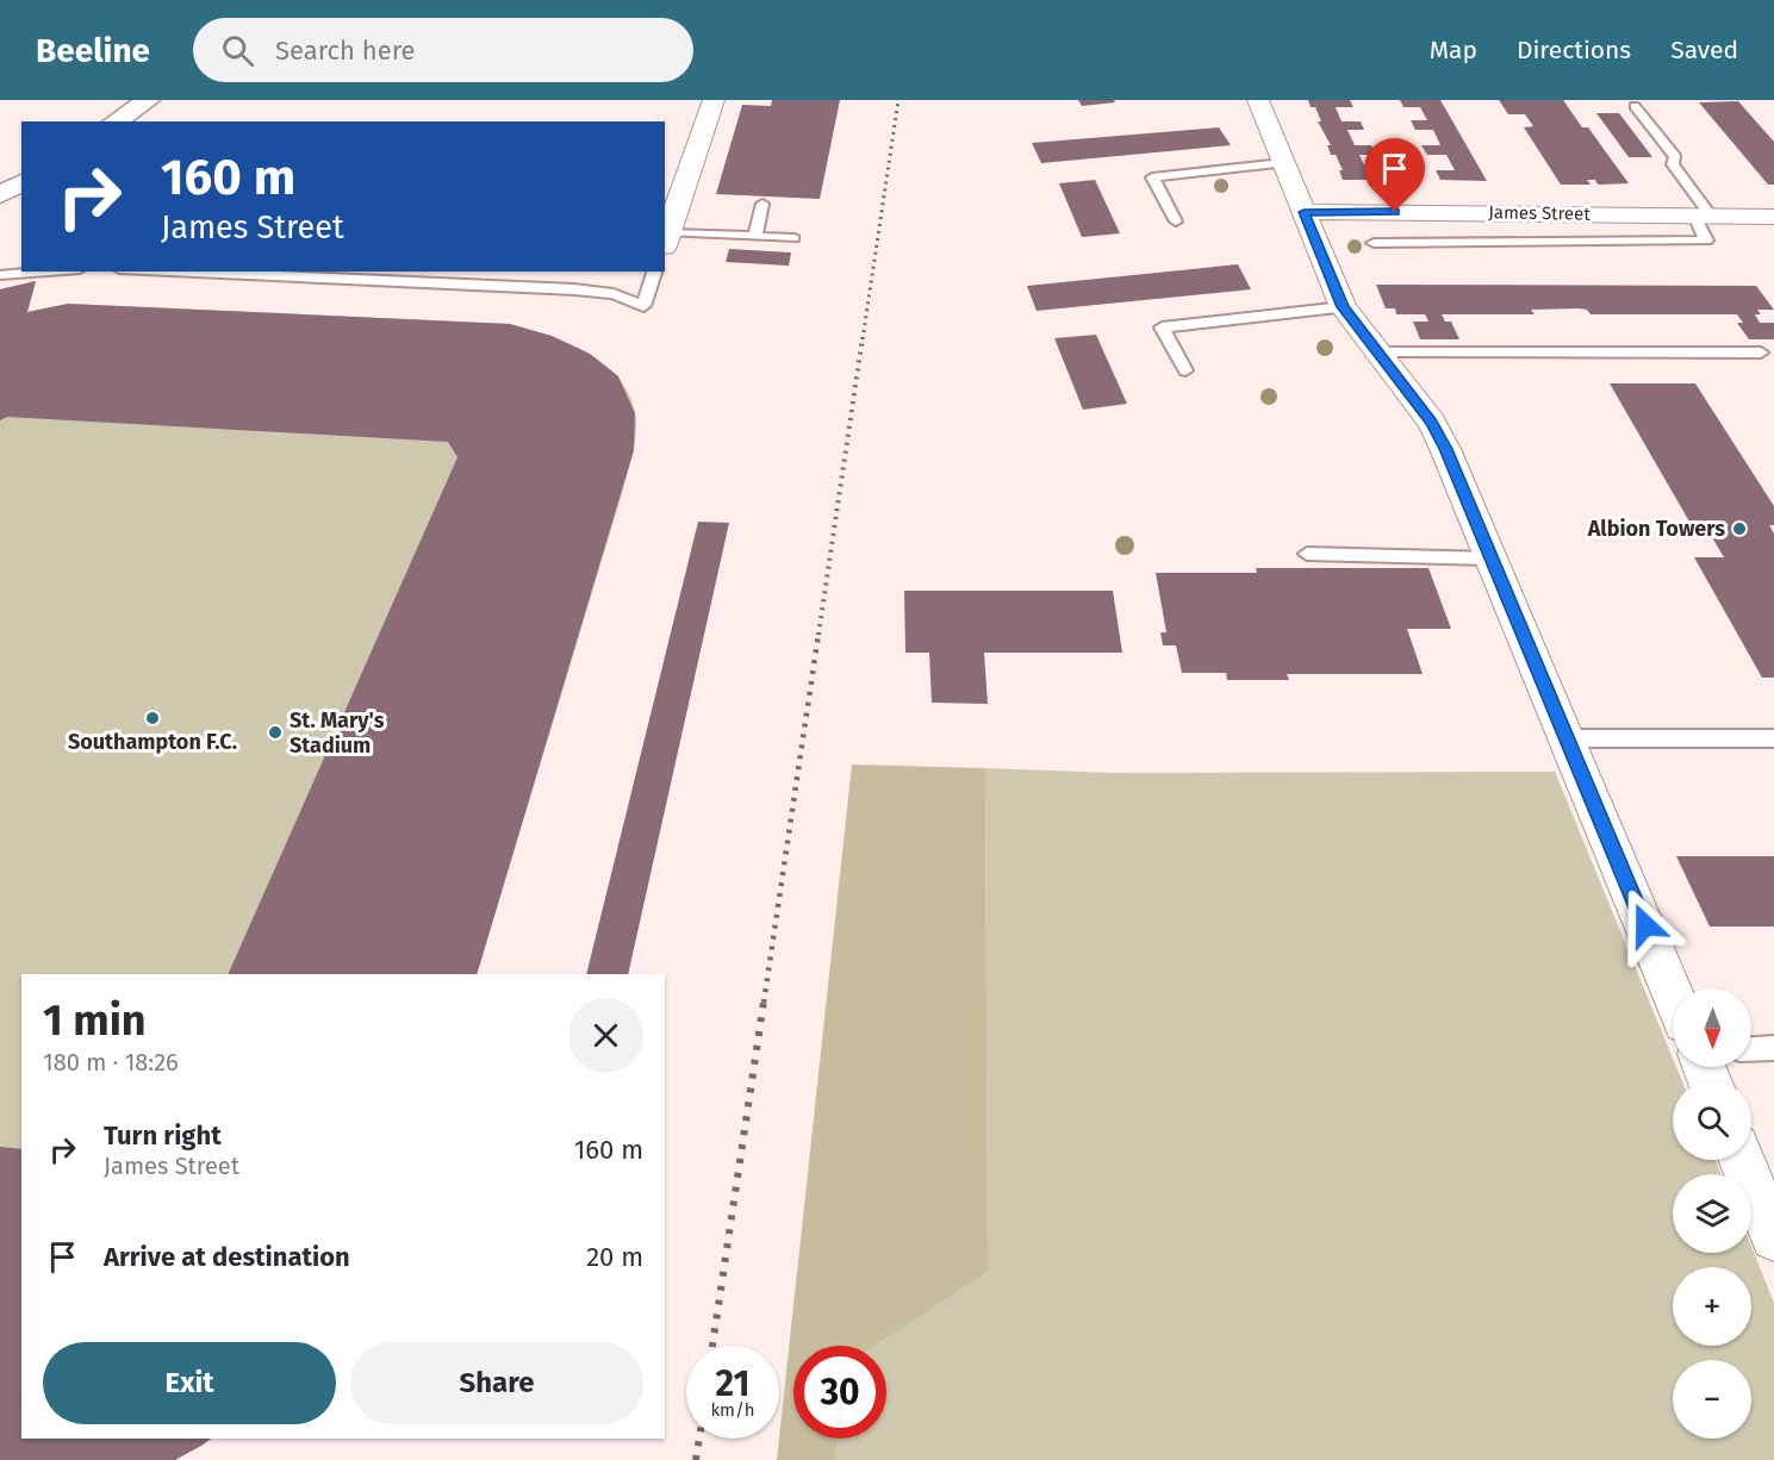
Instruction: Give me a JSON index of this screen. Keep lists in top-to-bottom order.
{
  "streets": {
    "street": ["James Street"]
  },
  "places": ["Albion Towers", "Southampton F.C.", "St. Mary's Stadium"],
  "north": "bottom",
  "page": {
    "header": "Beeline",
    "search": "Search here",
    "nav": ["Map", "Directions", "Saved"],
    "turn": ["160 m", "James Street"],
    "heading": ["1 min", "180 m · 18:26"],
    "map_buttons": ["+", "−"],
    "list": [
      {
        "name": "Turn right",
        "note": "James Street",
        "value": "160 m"
      },
      {
        "name": "Arrive at destination",
        "value": "20 m"
      }
    ],
    "buttons": ["Exit", "Share"],
    "speed": "21 km/h",
    "limit": "30"
  }
}
